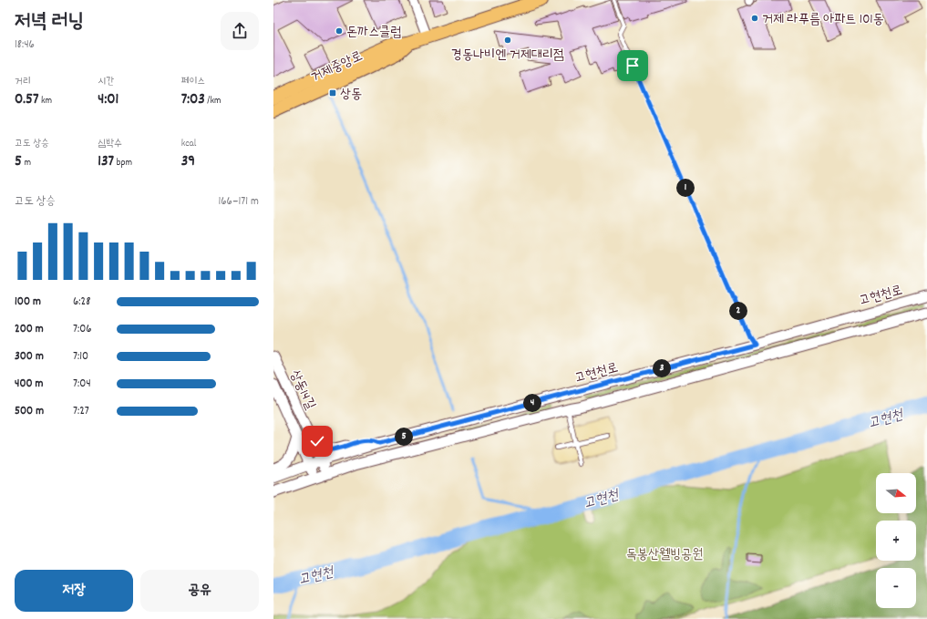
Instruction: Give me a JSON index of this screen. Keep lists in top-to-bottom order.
{
  "streets": {
    "main road": ["거제중앙로"],
    "street": ["고현천로", "상동14길"]
  },
  "crossings": [
    ["고현천로", "상동14길"]
  ],
  "water": ["고현천"],
  "parks": ["독봉산웰빙공원"],
  "places": {
    "other": ["거제 라푸름 아파트 101동", "돈까스클럽", "경동나비엔 거제대리점"],
    "transit": ["상동"]
  },
  "north": "right",
  "page": {
    "heading": ["저녁 러닝", "18:46"],
    "stats": [
      ["거리", "0.57 km"],
      ["시간", "4:01"],
      ["페이스", "7:03 /km"],
      ["고도 상승", "5 m"],
      ["심박수", "137 bpm"],
      ["kcal", "39"]
    ],
    "pins": [
      "1",
      "2",
      "3",
      "4",
      "5"
    ],
    "chart": ["고도 상승", "166–171 m"],
    "list": [
      {
        "name": "100 m",
        "note": "6:28"
      },
      {
        "name": "200 m",
        "note": "7:06"
      },
      {
        "name": "300 m",
        "note": "7:10"
      },
      {
        "name": "400 m",
        "note": "7:04"
      },
      {
        "name": "500 m",
        "note": "7:27"
      }
    ],
    "map_buttons": ["+", "−"],
    "buttons": ["저장", "공유"]
  }
}
